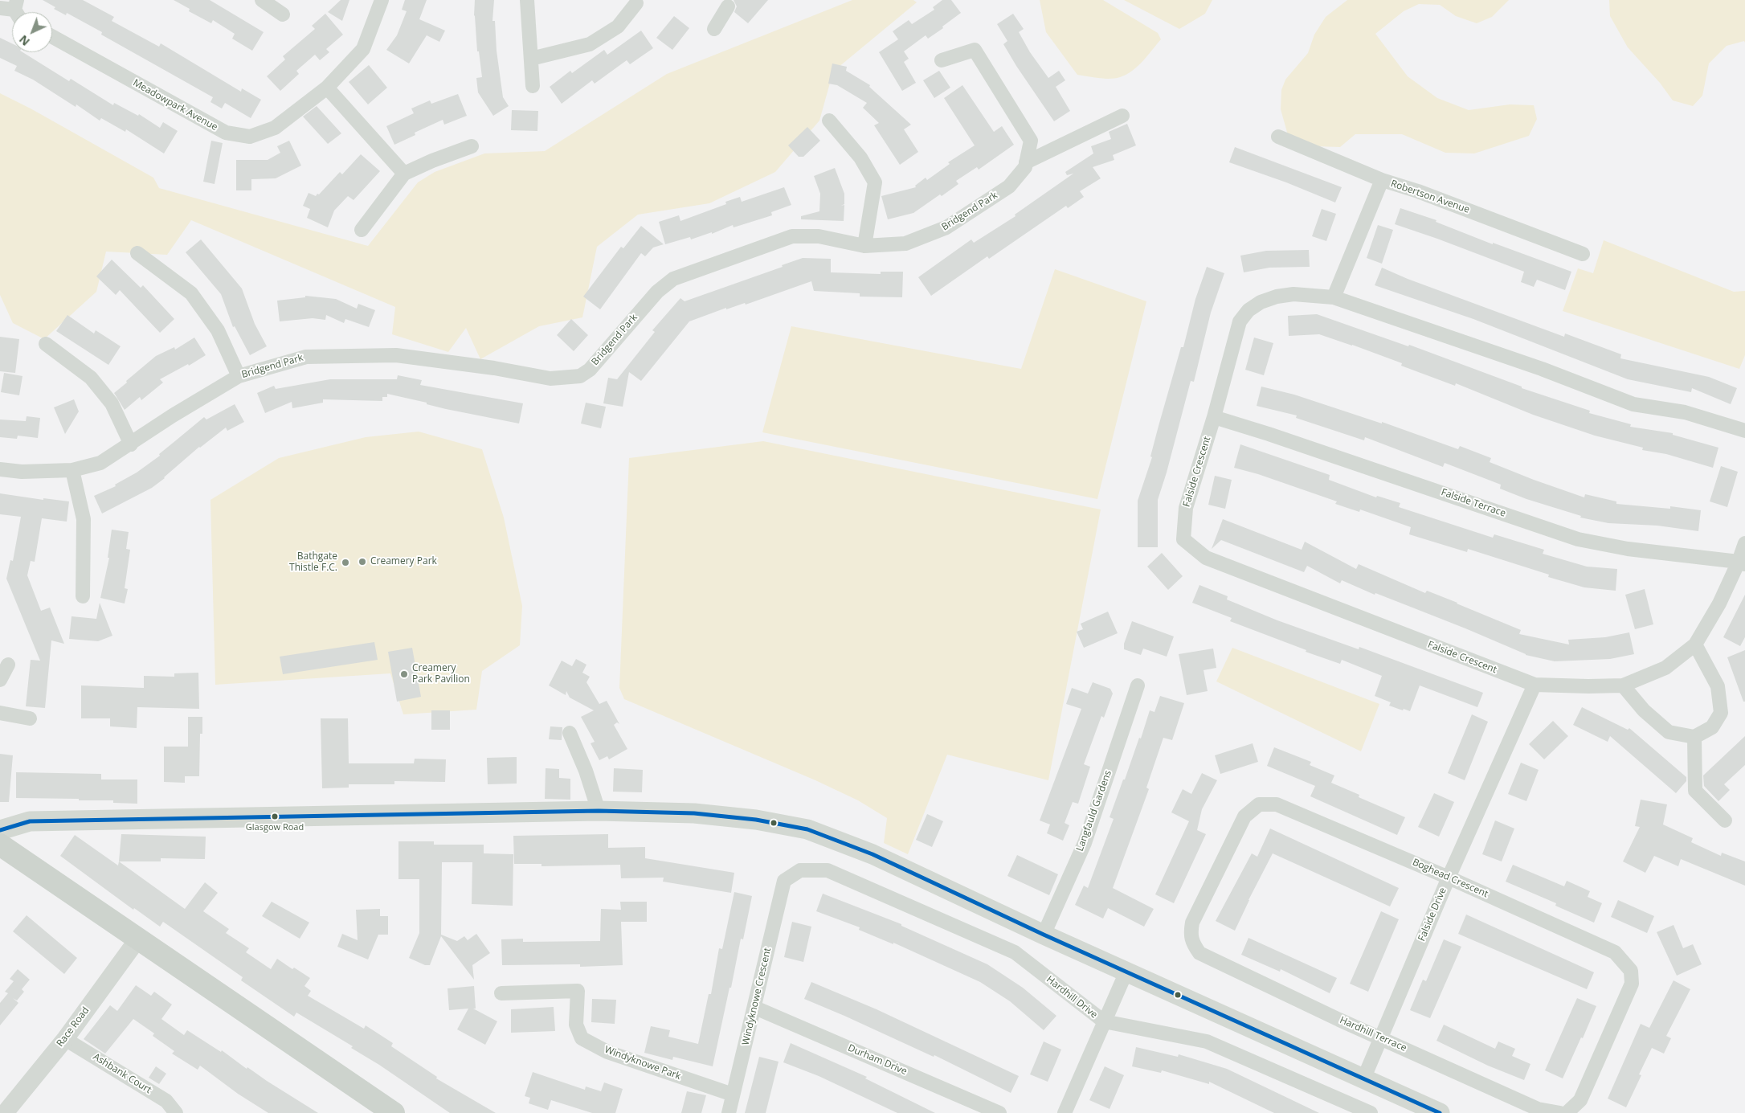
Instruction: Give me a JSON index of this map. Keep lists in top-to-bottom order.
{
  "streets": {
    "street": [
      "Meadowpark Avenue",
      "Robertson Avenue",
      "Bridgend Park",
      "Falside Crescent",
      "Falside Terrace",
      "Langfauld Gardens",
      "Boghead Crescent",
      "Falside Drive",
      "Windyknowe Crescent",
      "Hardhill Drive",
      "Race Road",
      "Hardhill Terrace",
      "Durham Drive",
      "Windyknowe Park",
      "Ashbank Court"
    ]
  },
  "crossings": [
    ["Falside Crescent", "Falside Terrace"],
    ["Falside Crescent", "Falside Drive"],
    ["Boghead Crescent", "Falside Drive"],
    ["Boghead Crescent", "Hardhill Terrace"],
    ["Falside Drive", "Hardhill Terrace"],
    ["Windyknowe Crescent", "Hardhill Drive"],
    ["Windyknowe Crescent", "Durham Drive"],
    ["Windyknowe Crescent", "Windyknowe Park"],
    ["Race Road", "Ashbank Court"]
  ],
  "places": [
    "Creamery Park",
    "Bathgate Thistle F.C.",
    "Creamery Park Pavilion",
    "Glasgow Road"
  ],
  "north": "bottom left"
}
